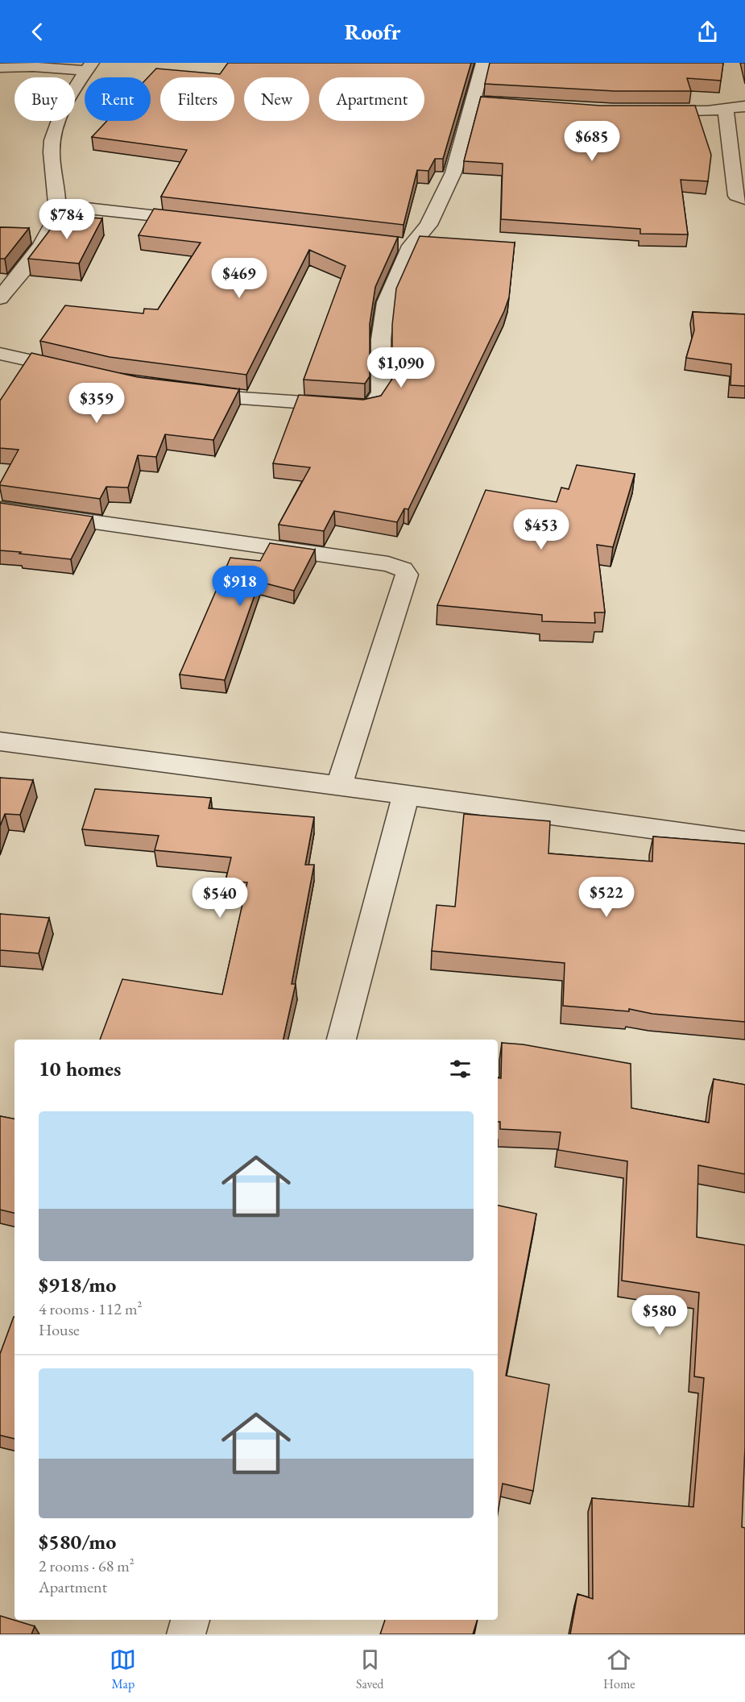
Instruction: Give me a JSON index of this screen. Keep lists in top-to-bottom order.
{
  "page": {
    "header": "Roofr",
    "chip": [
      "Buy",
      "Rent",
      "Filters",
      "New",
      "Apartment"
    ],
    "price": [
      "$685",
      "$784",
      "$469",
      "$1,090",
      "$359",
      "$453",
      "$918",
      "$522",
      "$540",
      "$580"
    ],
    "heading": "10 homes",
    "list": [
      {
        "name": "$918/mo",
        "note": "4 rooms · 112 m² · House"
      },
      {
        "name": "$580/mo",
        "note": "2 rooms · 68 m² · Apartment"
      }
    ],
    "tabs": ["Map", "Saved", "Home"]
  }
}
